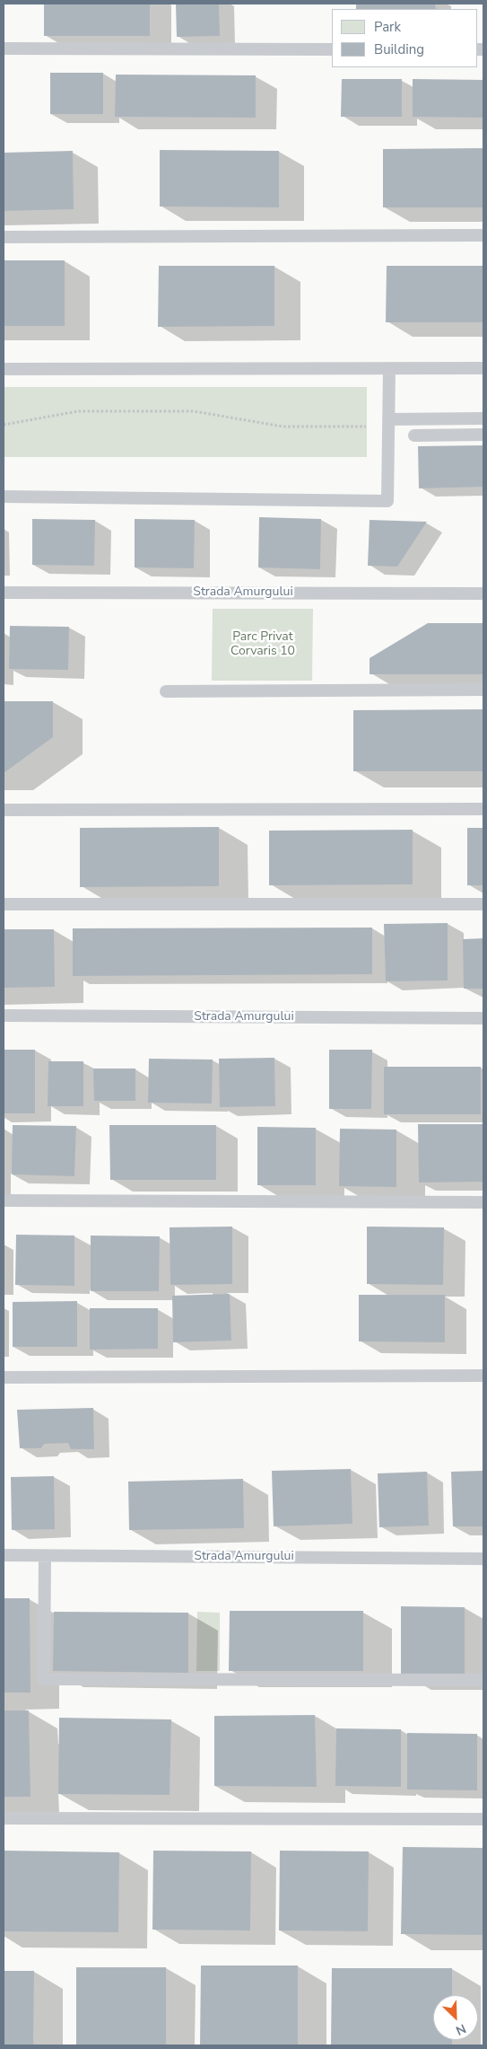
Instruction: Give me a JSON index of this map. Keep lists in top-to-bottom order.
{
  "streets": {
    "lane": ["Strada Amurgului"]
  },
  "parks": ["Parc Privat Corvaris 10"],
  "legend": ["Park", "Building"],
  "north": "bottom right"
}
